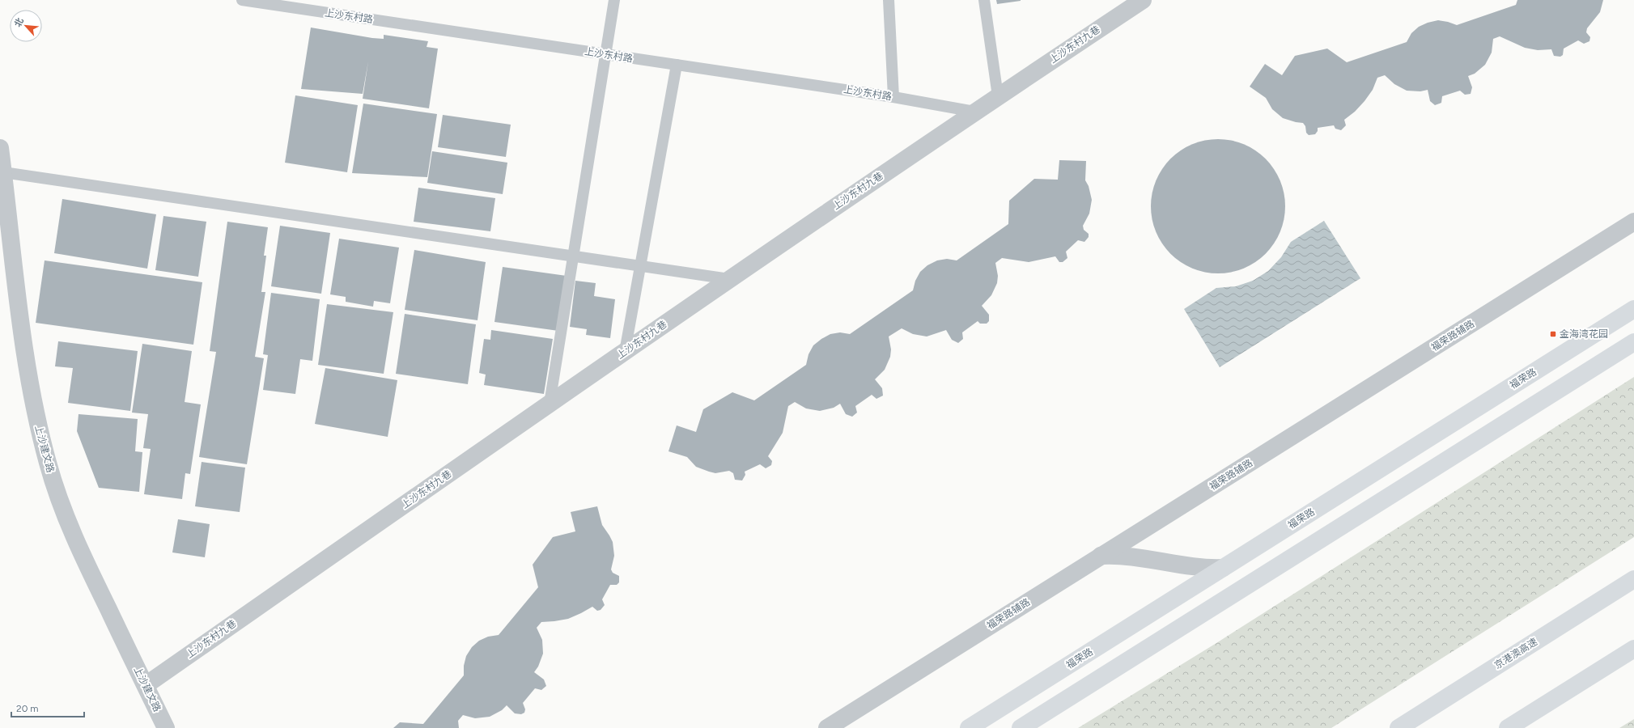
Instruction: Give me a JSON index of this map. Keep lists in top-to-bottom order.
{
  "streets": {
    "main road": ["福荣路", "京港澳高速"],
    "street": ["上沙东村九巷", "福荣路辅路", "上沙建文路"],
    "lane": ["上沙东村路"]
  },
  "crossings": [
    ["上沙东村路", "上沙东村九巷"],
    ["上沙东村九巷", "上沙建文路"]
  ],
  "places": {
    "transit": ["金海湾花园"]
  },
  "scale_bar": "20 m",
  "north": "top left"
}
